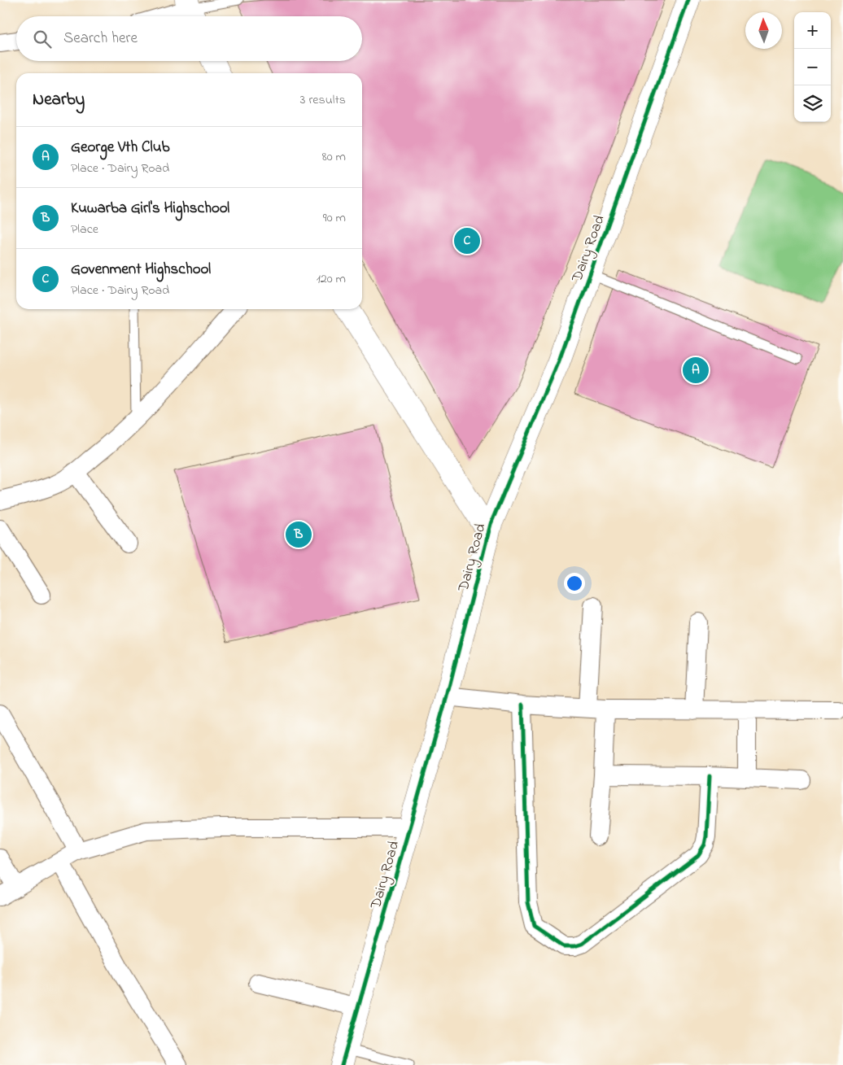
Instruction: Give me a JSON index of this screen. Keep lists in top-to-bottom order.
{
  "streets": {
    "street": ["Dairy Road"]
  },
  "north": "top",
  "page": {
    "map_buttons": ["+", "−"],
    "search": "Search here",
    "heading": ["Nearby", "3 results"],
    "list": [
      {
        "mark": "A",
        "name": "George Vth Club",
        "note": "Place · Dairy Road",
        "value": "80 m"
      },
      {
        "mark": "B",
        "name": "Kuwarba Girl's Highschool",
        "note": "Place",
        "value": "90 m"
      },
      {
        "mark": "C",
        "name": "Govenment Highschool",
        "note": "Place · Dairy Road",
        "value": "120 m"
      }
    ],
    "pins": ["C", "A", "B"]
  }
}
